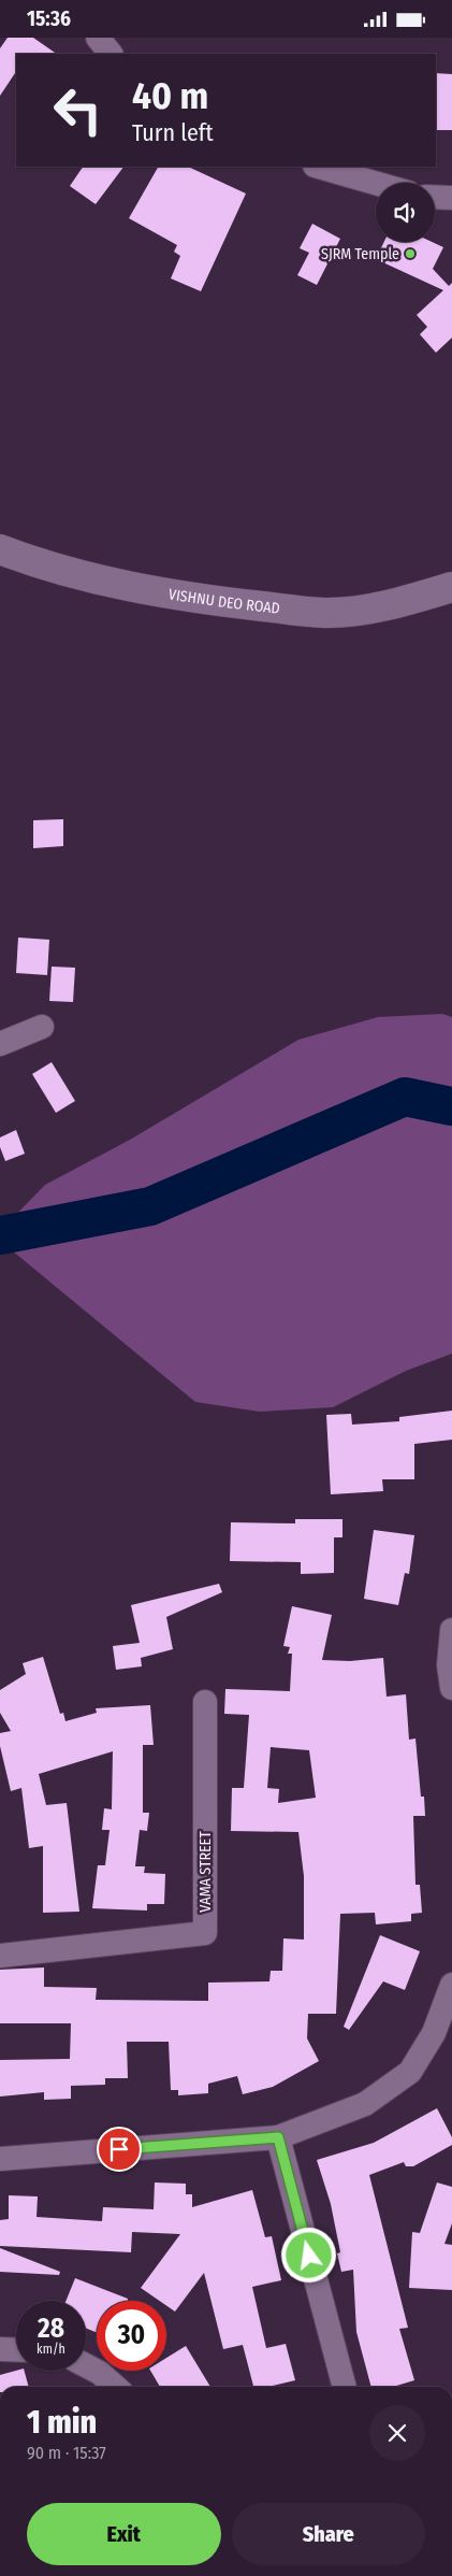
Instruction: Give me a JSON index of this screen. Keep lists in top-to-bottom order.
{
  "streets": {
    "street": ["VISHNU DEO ROAD", "VAMA STREET"]
  },
  "places": ["SJRM Temple"],
  "page": {
    "status": "15:36",
    "turn": ["40 m", "Turn left"],
    "speed": "28 km/h",
    "limit": "30",
    "heading": ["1 min", "90 m · 15:37"],
    "buttons": ["Exit", "Share"]
  }
}
